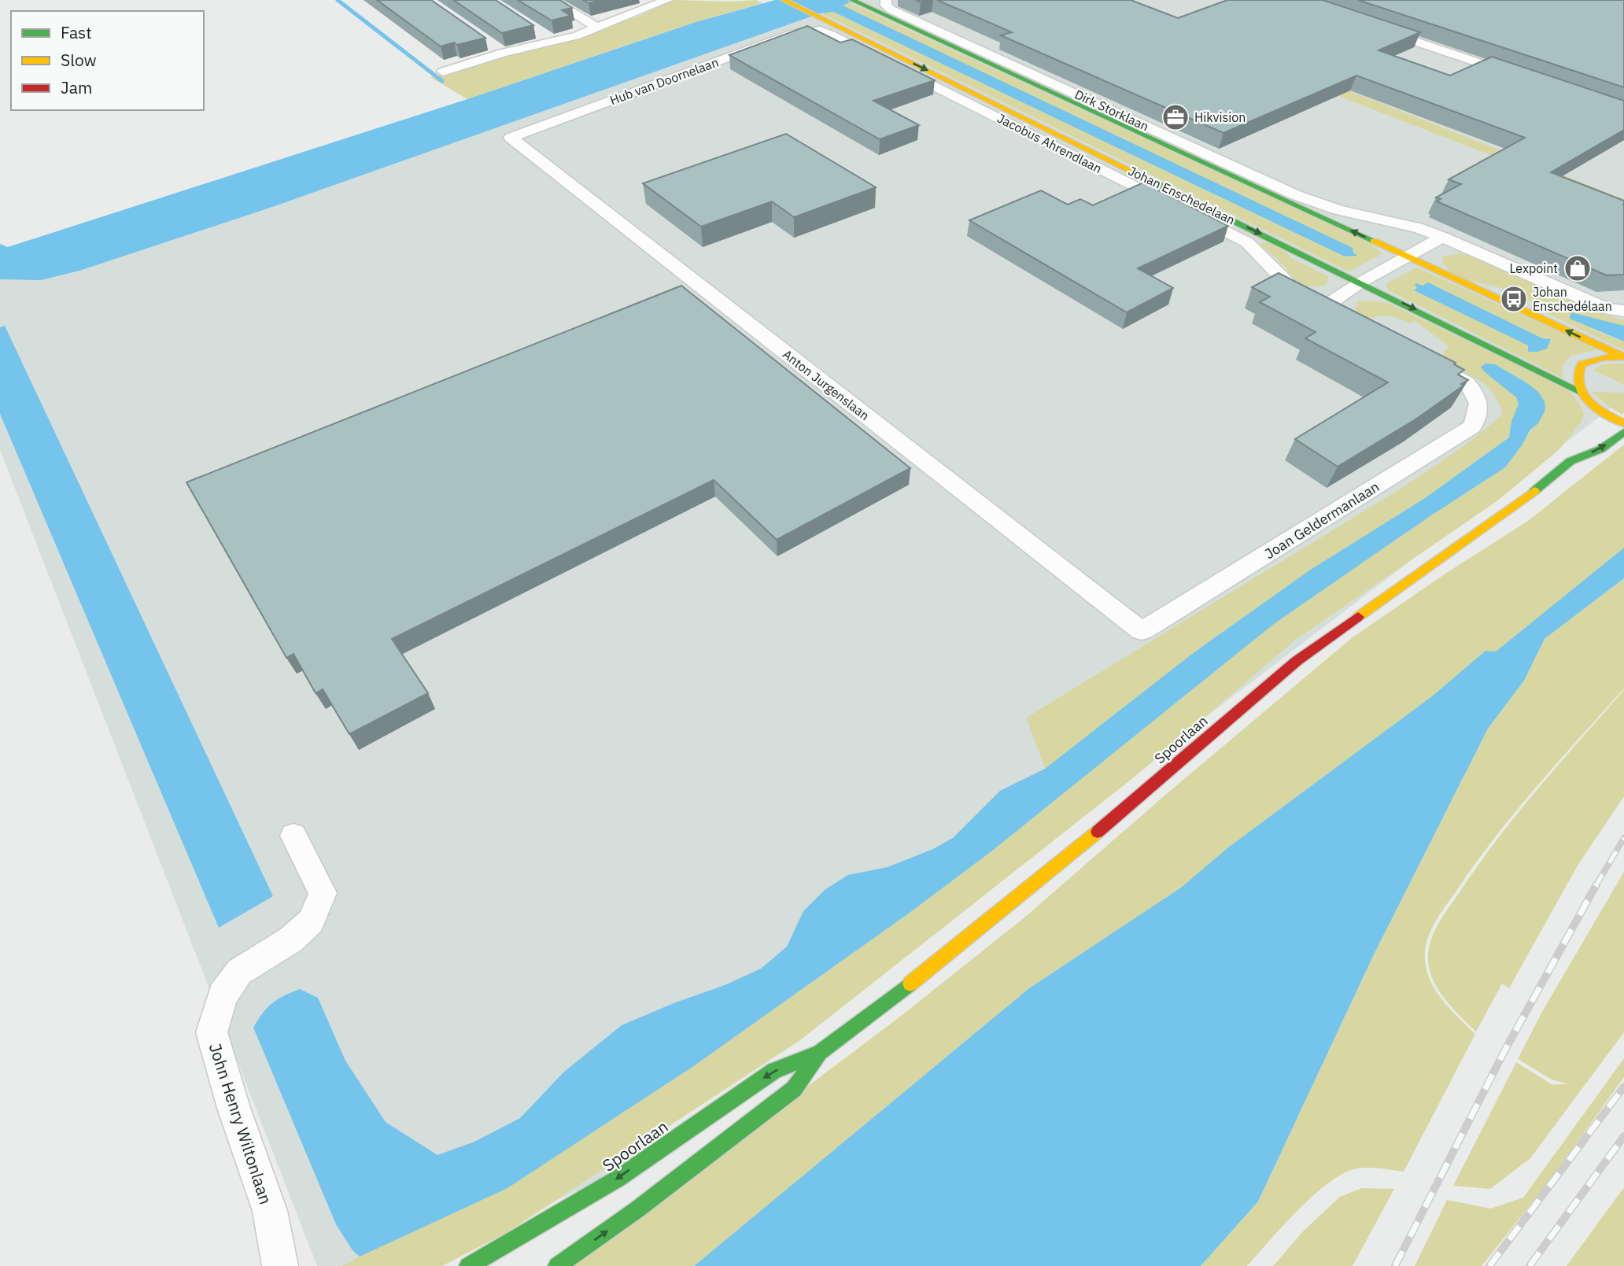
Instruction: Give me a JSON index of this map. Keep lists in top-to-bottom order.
{
  "streets": {
    "street": [
      "Hub van Doornelaan",
      "Dirk Storklaan",
      "Jacobus Ahrendlaan",
      "Johan Enschedelaan",
      "Anton Jurgenslaan",
      "Joan Geldermanlaan",
      "Spoorlaan",
      "John Henry Wiltonlaan"
    ]
  },
  "crossings": [
    ["Hub van Doornelaan", "Jacobus Ahrendlaan"],
    ["Hub van Doornelaan", "Johan Enschedelaan"],
    ["Hub van Doornelaan", "Anton Jurgenslaan"],
    ["Jacobus Ahrendlaan", "Johan Enschedelaan"],
    ["Jacobus Ahrendlaan", "Joan Geldermanlaan"],
    ["Anton Jurgenslaan", "Joan Geldermanlaan"]
  ],
  "places": {
    "office": ["Hikvision"],
    "shop": ["Lexpoint"],
    "bus stop": ["Johan Enschedélaan"]
  },
  "legend": ["Fast", "Slow", "Jam"]
}
